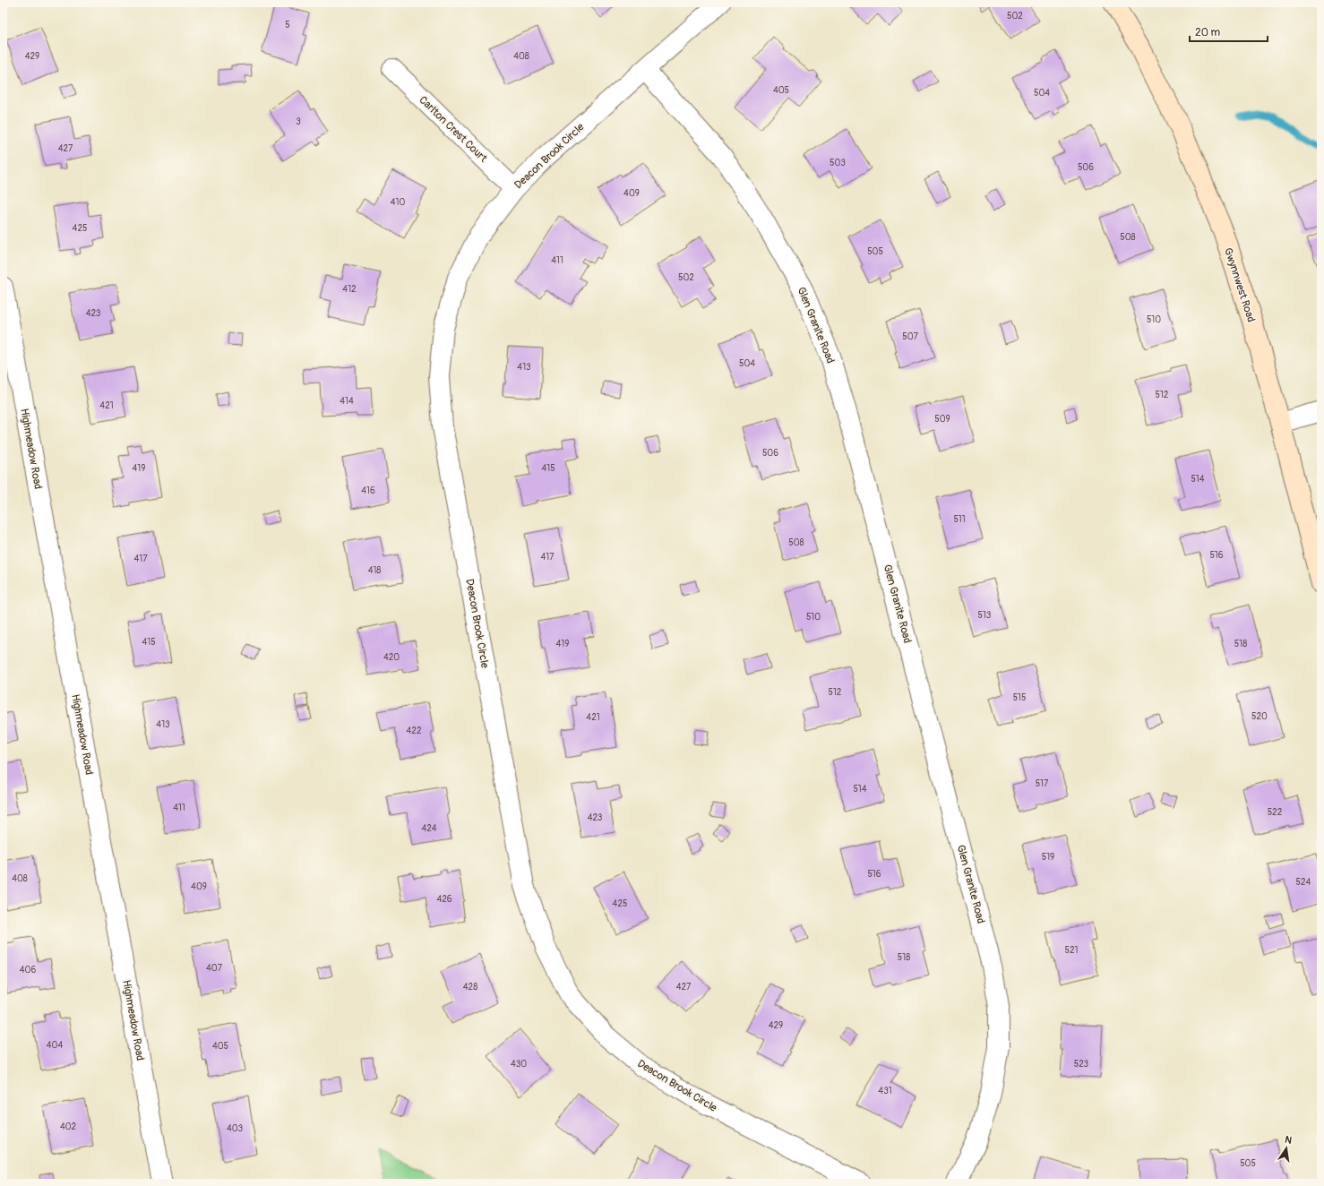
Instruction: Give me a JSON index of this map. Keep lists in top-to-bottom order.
{
  "streets": {
    "street": [
      "Carlton Crest Court",
      "Deacon Brook Circle",
      "Gwynnwest Road",
      "Glen Granite Road",
      "Highmeadow Road"
    ]
  },
  "crossings": [
    ["Carlton Crest Court", "Deacon Brook Circle"],
    ["Deacon Brook Circle", "Glen Granite Road"]
  ],
  "house_numbers": [
    "502",
    "5",
    "429",
    "408",
    "405",
    "504",
    "3",
    "427",
    "503",
    "506",
    "409",
    "410",
    "425",
    "508",
    "505",
    "411",
    "502",
    "412",
    "423",
    "510",
    "507",
    "504",
    "413",
    "512",
    "414",
    "421",
    "509",
    "506",
    "419",
    "415",
    "514",
    "416",
    "511",
    "508",
    "516",
    "417",
    "417",
    "418",
    "513",
    "510",
    "415",
    "419",
    "518",
    "420",
    "512",
    "515",
    "520",
    "421",
    "413",
    "422",
    "517",
    "514",
    "411",
    "522",
    "423",
    "424",
    "519",
    "516",
    "408",
    "524",
    "409",
    "426",
    "425",
    "521",
    "518",
    "407",
    "406",
    "428",
    "427",
    "429",
    "404",
    "405",
    "430",
    "523",
    "431",
    "402",
    "403",
    "505"
  ],
  "scale_bar": "20 m",
  "north": "top"
}
